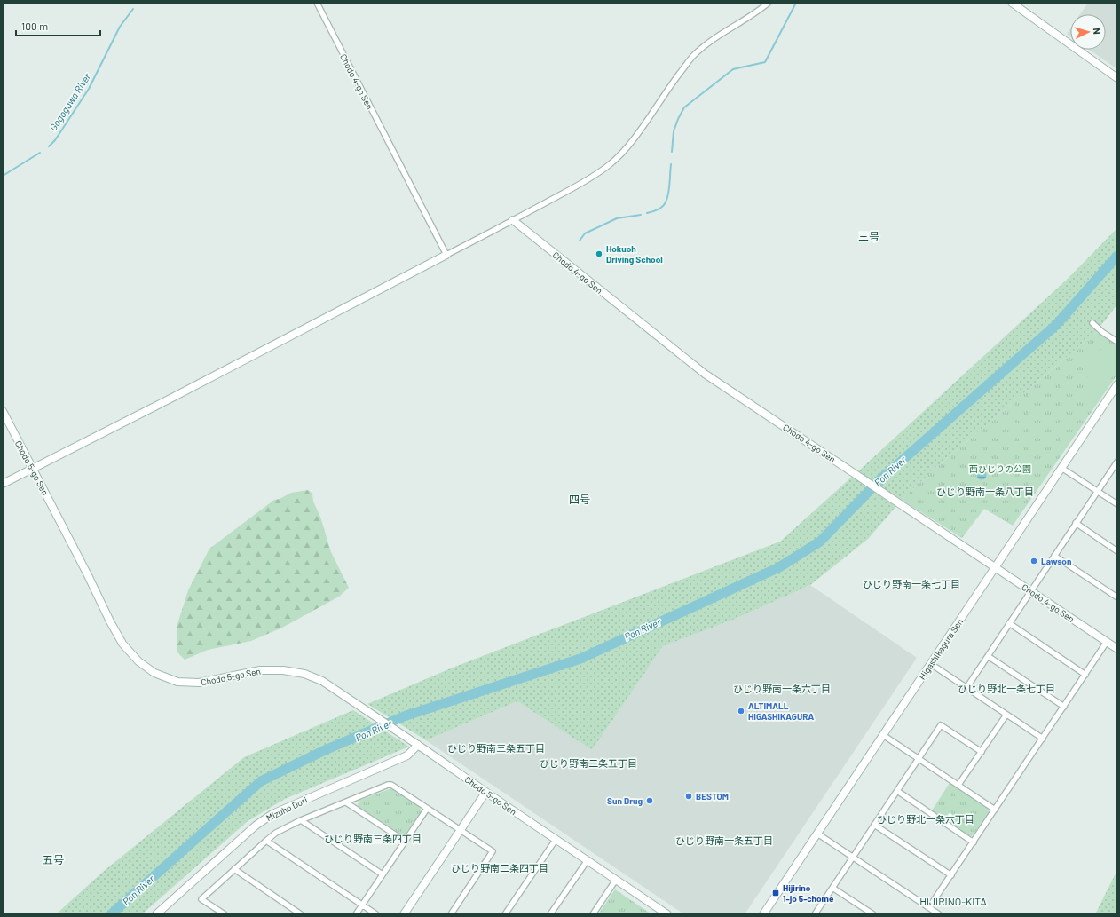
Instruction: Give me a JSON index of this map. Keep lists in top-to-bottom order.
{
  "streets": {
    "street": [
      "Chodo 4-go Sen",
      "Chodo 5-go Sen",
      "Higashikagura Sen",
      "Mizuho Dori"
    ]
  },
  "crossings": [
    ["Chodo 4-go Sen", "Higashikagura Sen"],
    ["Chodo 5-go Sen", "Mizuho Dori"]
  ],
  "districts": [
    "三号",
    "ひじり野南一条八丁目",
    "四号",
    "ひじり野南一条七丁目",
    "ひじり野南一条六丁目",
    "ひじり野北一条七丁目",
    "ひじり野南三条五丁目",
    "ひじり野南二条五丁目",
    "ひじり野北一条六丁目",
    "ひじり野南三条四丁目",
    "ひじり野南一条五丁目",
    "五号",
    "ひじり野南二条四丁目",
    "HIJIRINO-KITA"
  ],
  "water": ["Gogogawa River", "Pon River"],
  "parks": ["西ひじりの公園"],
  "places": {
    "other": [
      "Hokuoh Driving School",
      "Lawson",
      "ALTIMALL HIGASHIKAGURA",
      "BESTOM",
      "Sun Drug"
    ],
    "transit": ["Hijirino 1-jo 5-chome"]
  },
  "scale_bar": "100 m",
  "north": "right"
}
